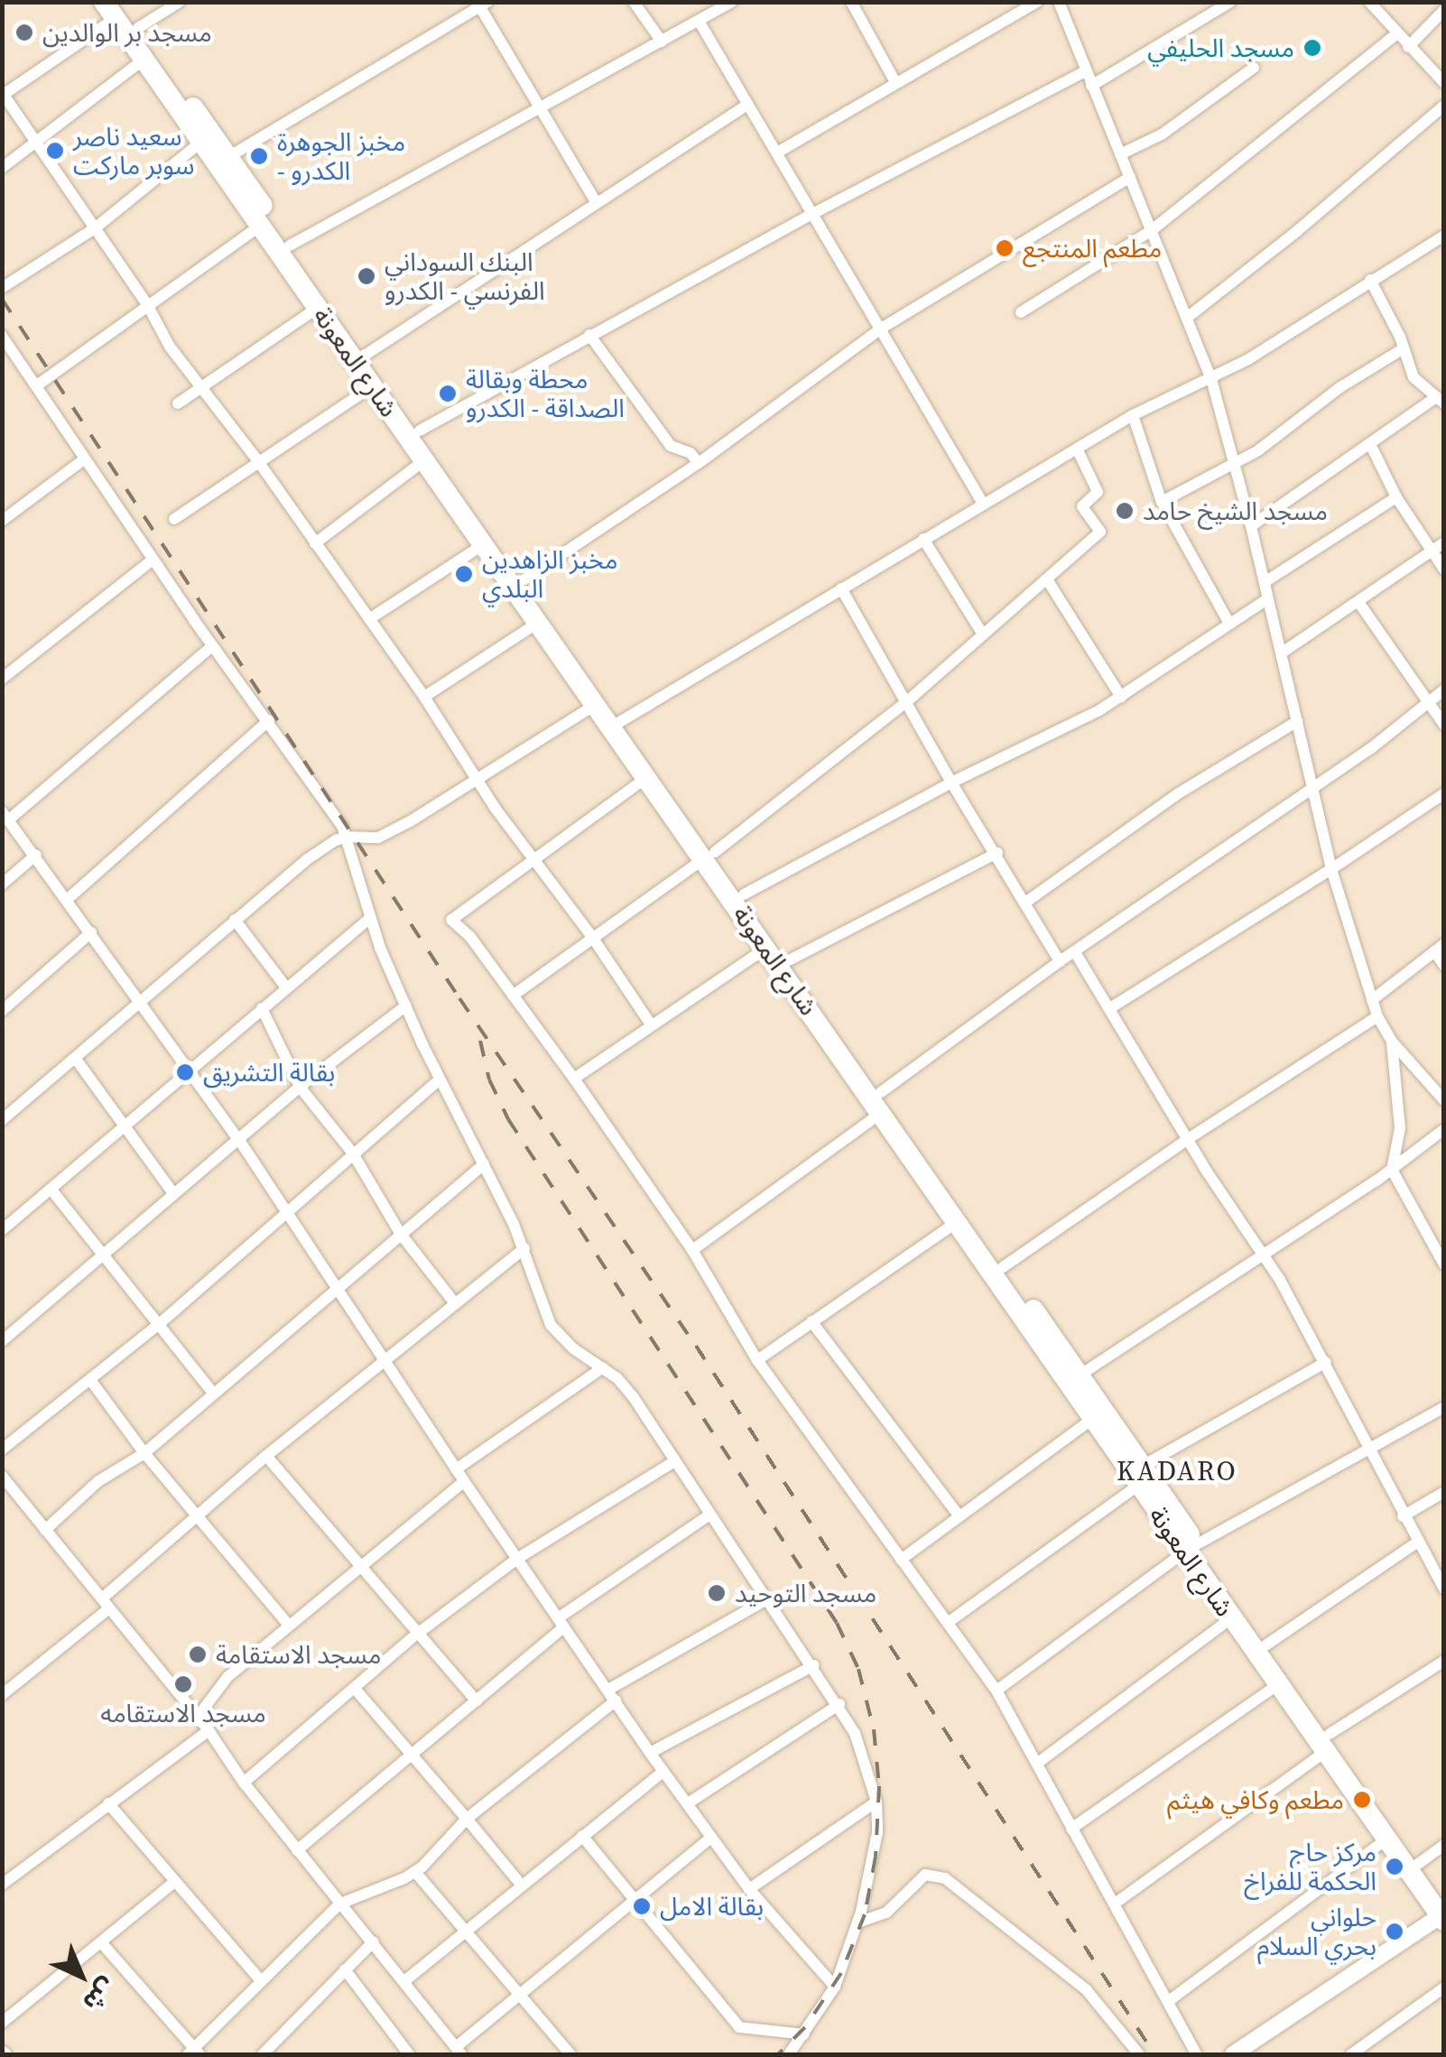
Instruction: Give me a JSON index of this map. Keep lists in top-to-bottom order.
{
  "streets": {
    "highway": ["شارع المعونة"]
  },
  "districts": ["KADARO"],
  "places": [
    "مسجد بر الوالدين",
    "مسجد الحليفي",
    "سعيد ناصر سوبر ماركت",
    "مخبز الجوهرة - الكدرو",
    "مطعم المنتجع",
    "البنك السوداني الفرنسي - الكدرو",
    "محطة وبقالة الصداقة - الكدرو",
    "مسجد الشيخ حامد",
    "مخبز الزاهدين البلدي",
    "بقالة التشريق",
    "مسجد التوحيد",
    "مسجد الاستقامة",
    "مسجد الاستقامه",
    "مطعم وكافي هيثم",
    "مركز حاج الحكمة للفراخ",
    "بقالة الامل",
    "حلواني بحري السلام"
  ],
  "north": "bottom right"
}
